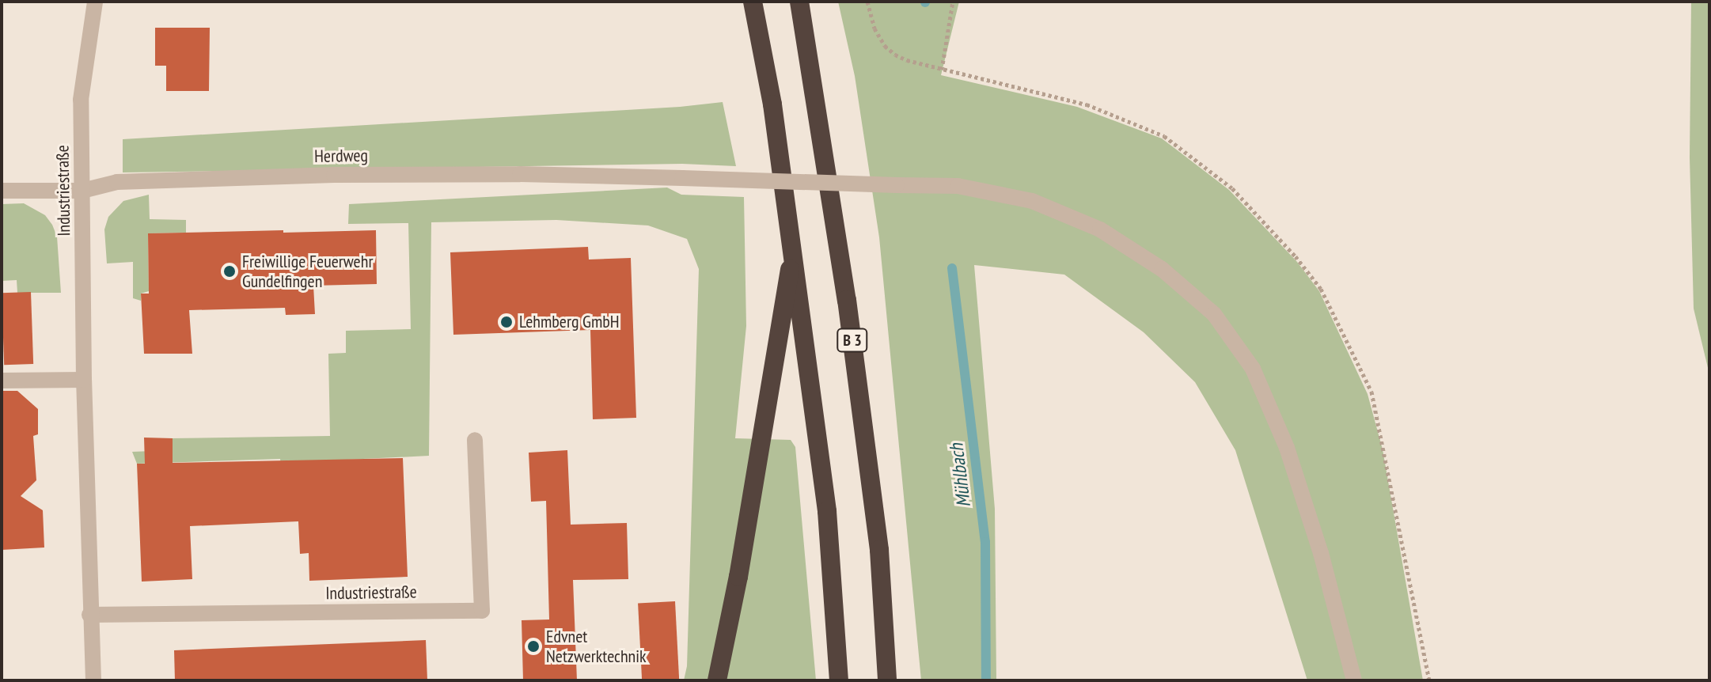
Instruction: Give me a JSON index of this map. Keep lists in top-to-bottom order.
{
  "streets": {
    "highway": ["B 3"],
    "street": ["Herdweg", "Industriestraße"]
  },
  "crossings": [
    ["Herdweg", "Industriestraße"]
  ],
  "water": ["Mühlbach"],
  "places": ["Freiwillige Feuerwehr Gundelfingen", "Lehmberg GmbH", "Edvnet Netzwerktechnik"]
}
